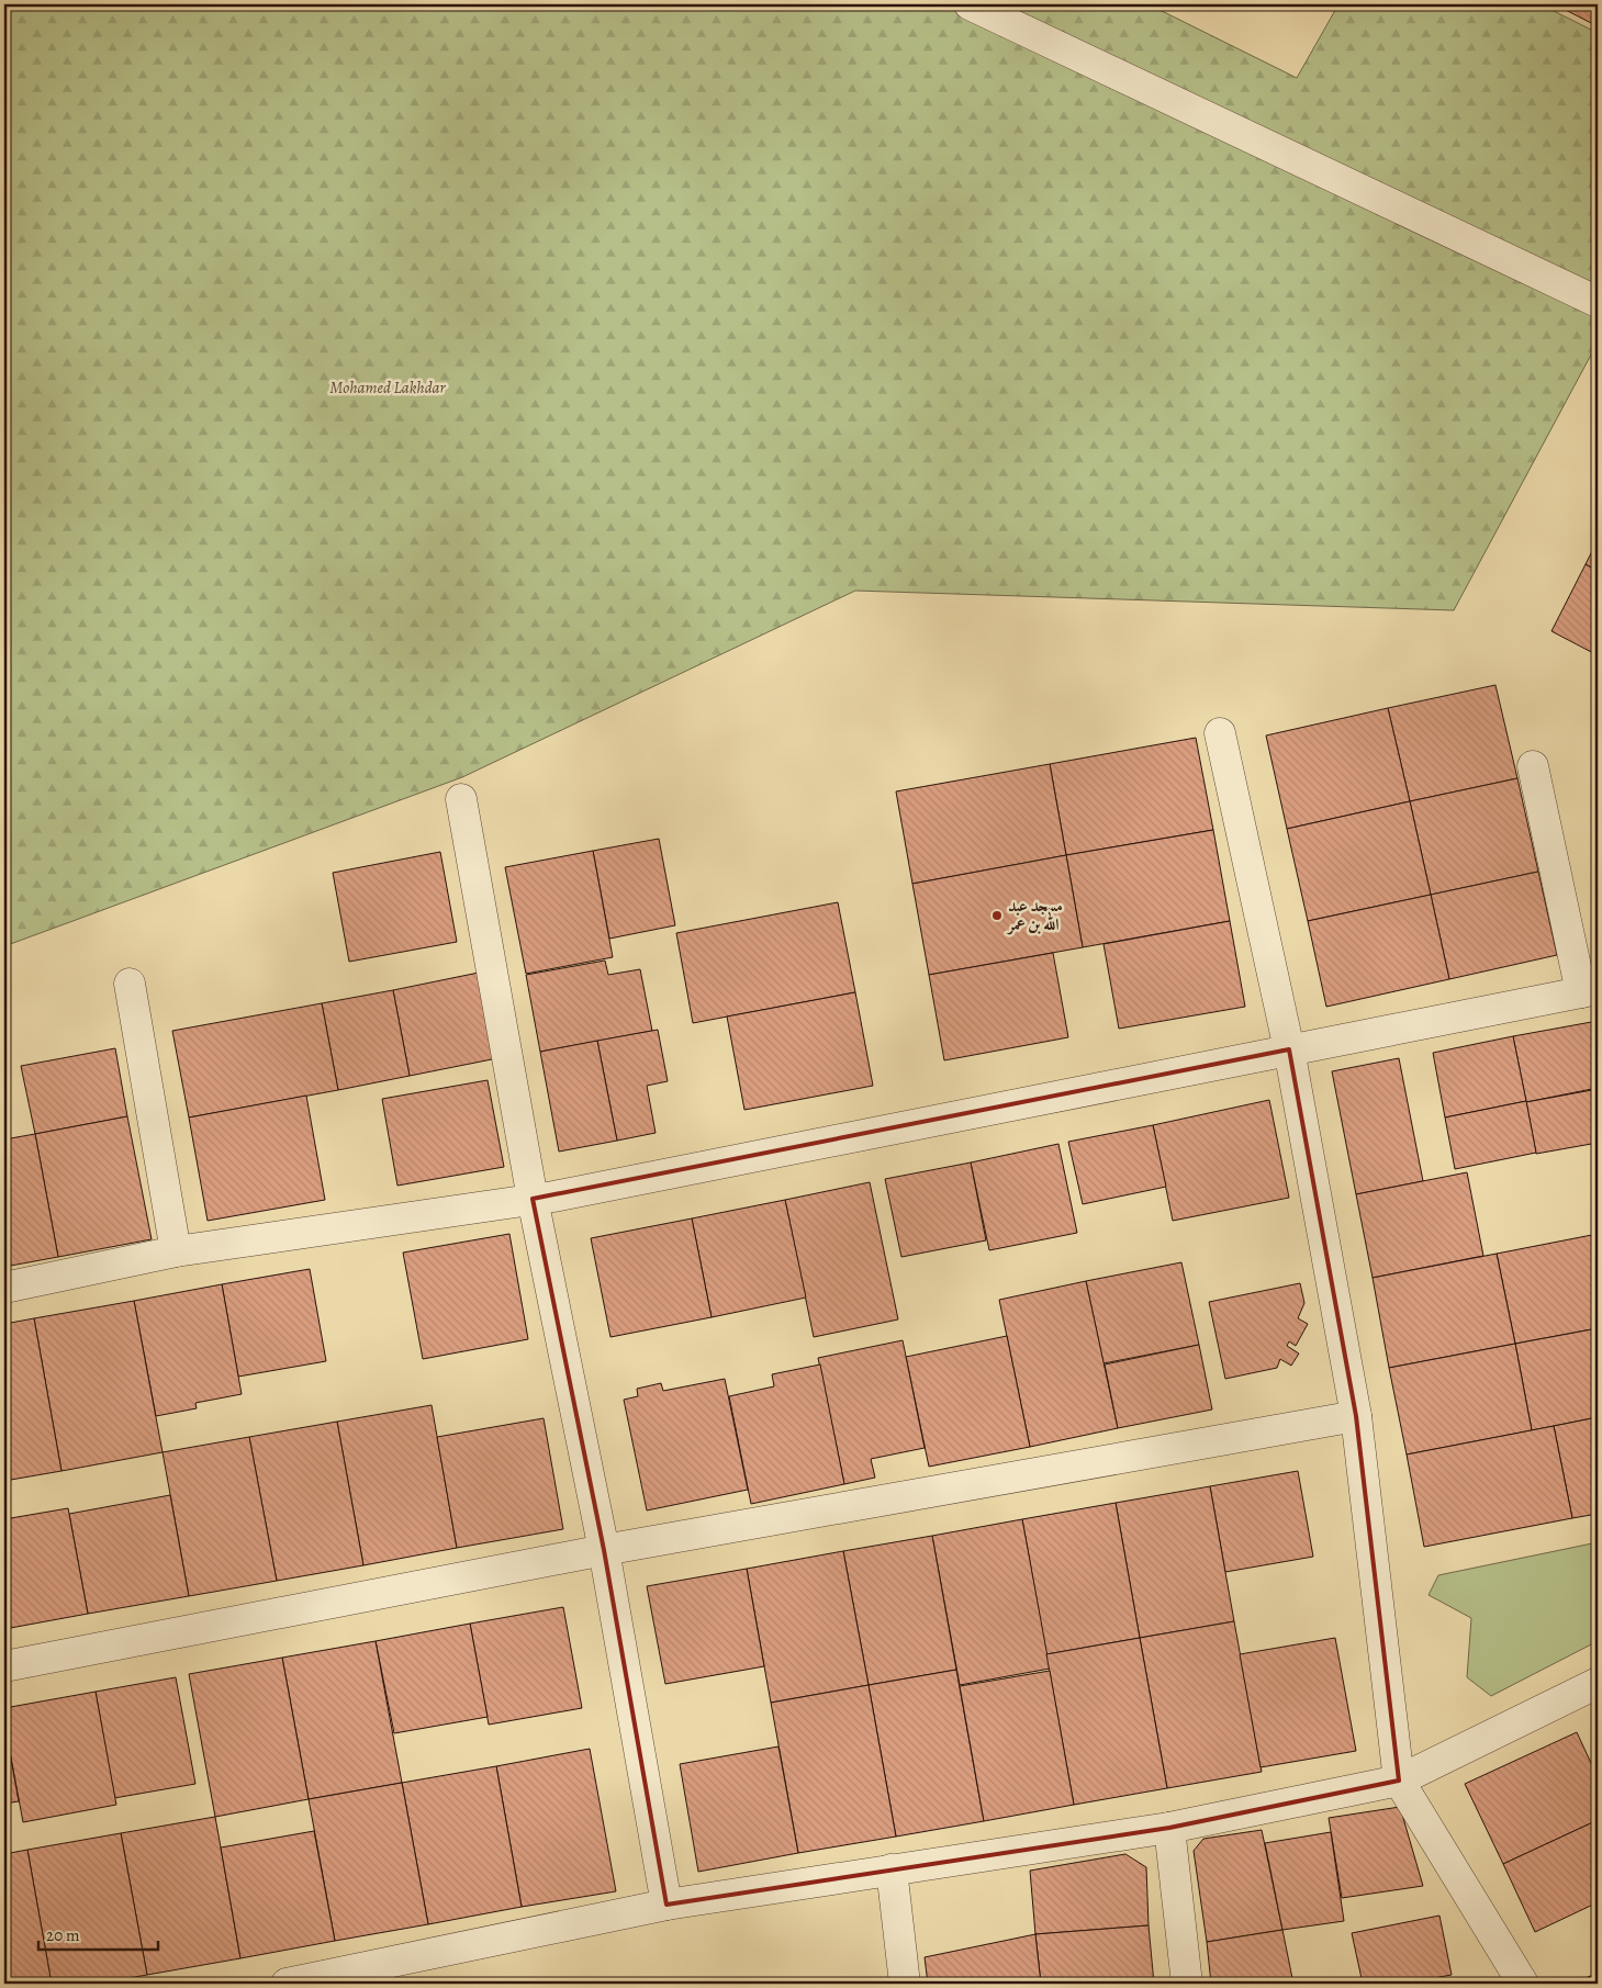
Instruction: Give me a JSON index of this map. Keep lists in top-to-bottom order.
{
  "parks": ["Mohamed Lakhdar"],
  "places": ["مسجد عبد الله بن عمر"],
  "scale_bar": "20 m"
}
